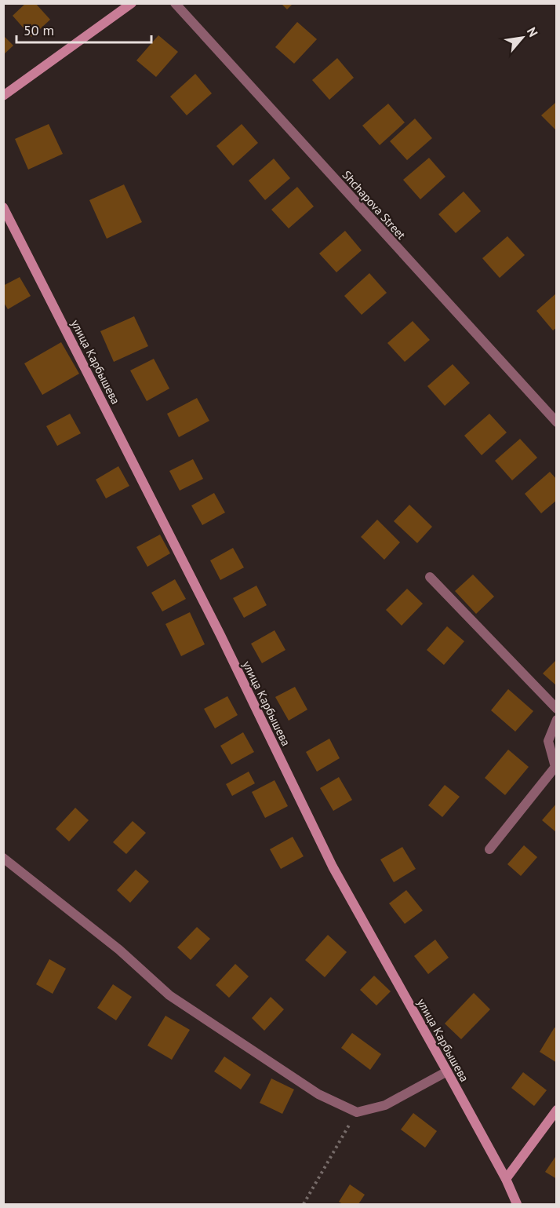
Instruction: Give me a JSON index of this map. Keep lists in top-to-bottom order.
{
  "streets": {
    "main road": ["улица Карбышева"],
    "street": ["Shchapova Street"]
  },
  "scale_bar": "50 m",
  "north": "top right"
}
